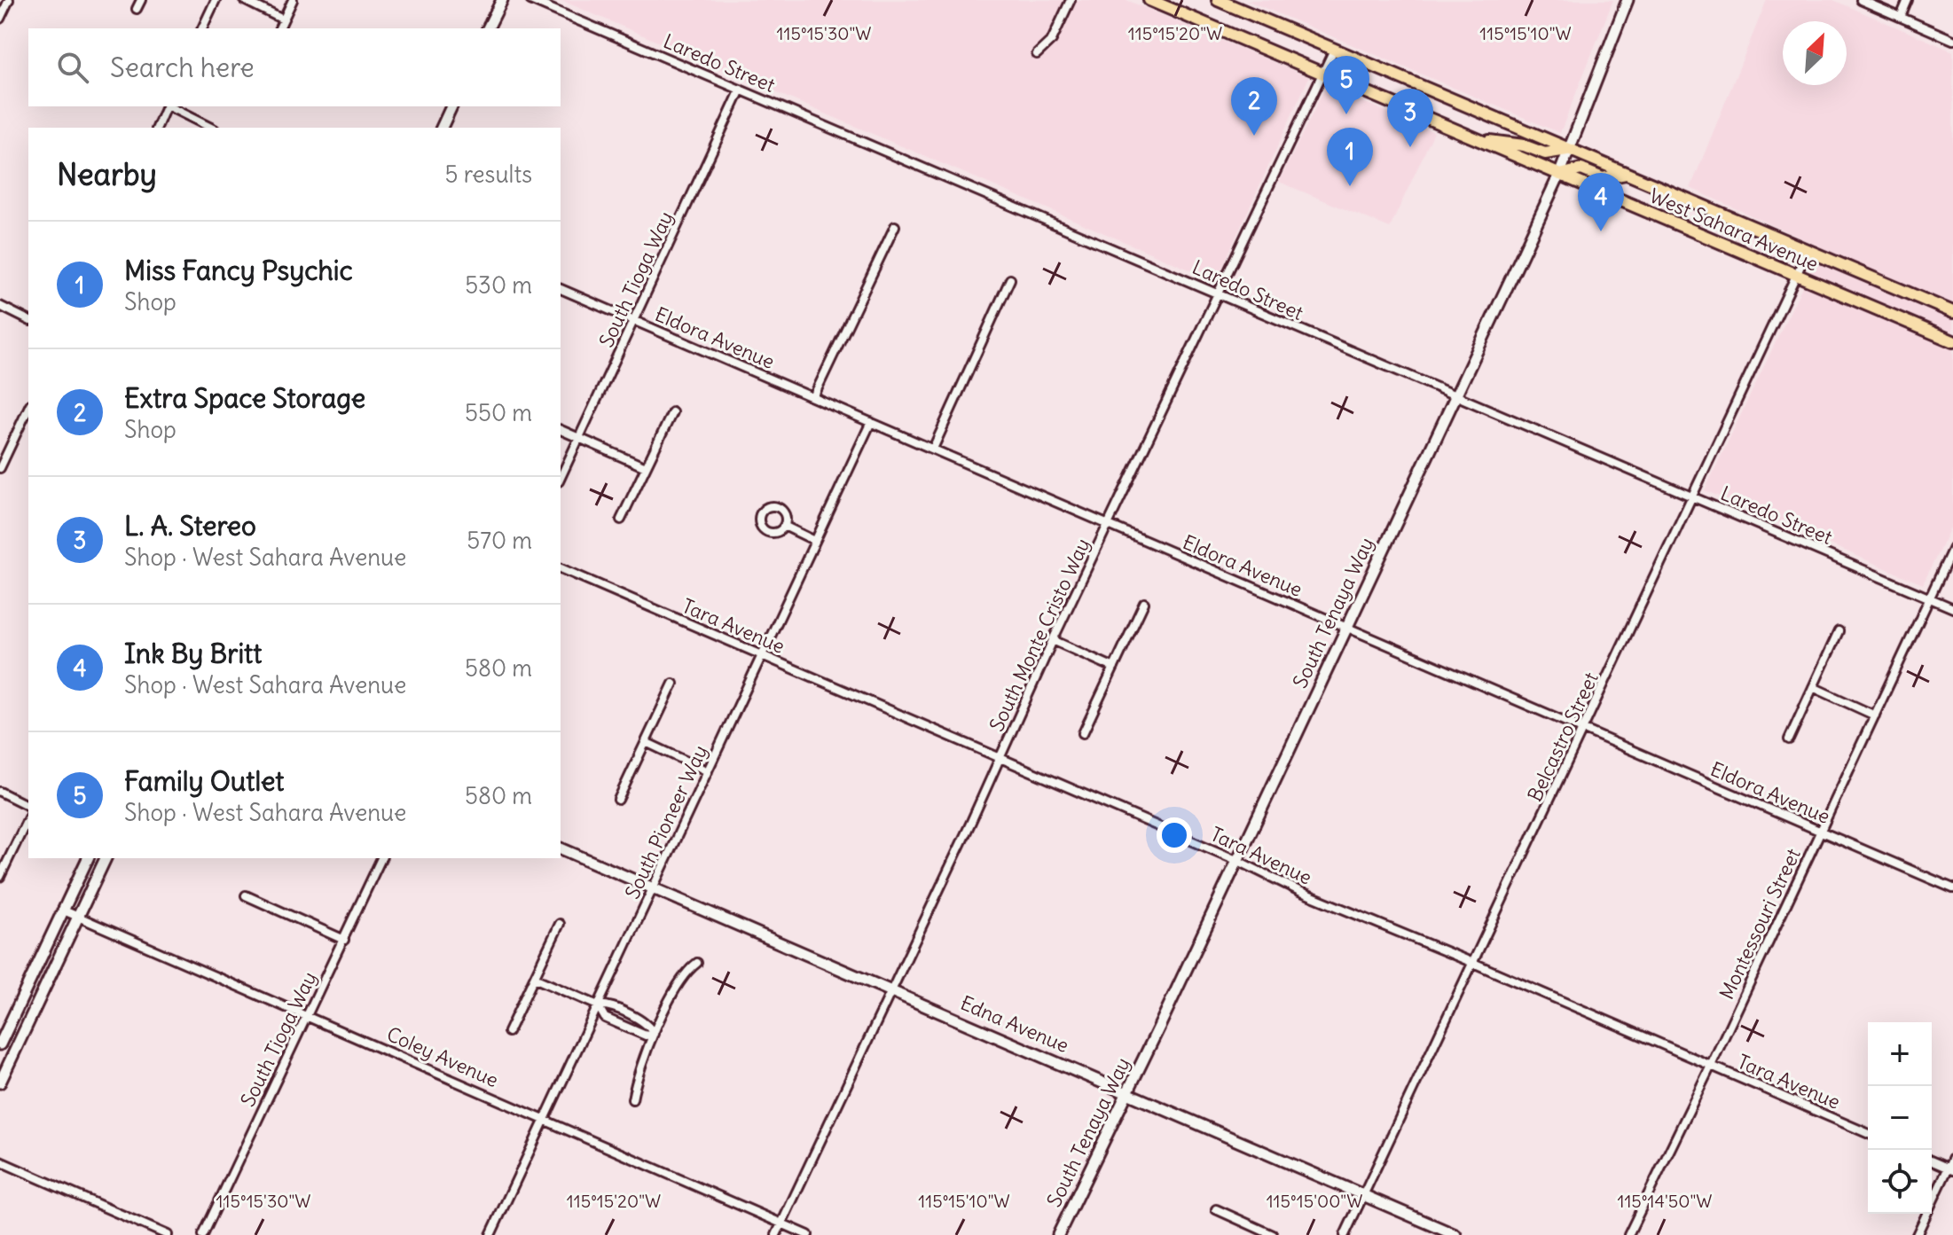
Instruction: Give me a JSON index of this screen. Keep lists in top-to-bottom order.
{
  "streets": {
    "main road": ["West Sahara Avenue"],
    "street": [
      "Laredo Street",
      "South Tioga Way",
      "Eldora Avenue",
      "South Tenaya Way",
      "Tara Avenue",
      "South Monte Cristo Way",
      "Belcastro Street",
      "South Pioneer Way",
      "Montessouri Street",
      "Edna Avenue",
      "Coley Avenue"
    ]
  },
  "crossings": [
    ["Laredo Street", "South Tioga Way"],
    ["Laredo Street", "South Tenaya Way"],
    ["Laredo Street", "South Monte Cristo Way"],
    ["Laredo Street", "Belcastro Street"],
    ["Laredo Street", "Montessouri Street"],
    ["West Sahara Avenue", "South Tenaya Way"],
    ["West Sahara Avenue", "South Monte Cristo Way"],
    ["West Sahara Avenue", "Belcastro Street"],
    ["South Tioga Way", "Eldora Avenue"],
    ["South Tioga Way", "Coley Avenue"],
    ["Eldora Avenue", "South Tenaya Way"],
    ["Eldora Avenue", "South Monte Cristo Way"],
    ["Eldora Avenue", "Belcastro Street"],
    ["Eldora Avenue", "South Pioneer Way"],
    ["Eldora Avenue", "Montessouri Street"],
    ["South Tenaya Way", "Tara Avenue"],
    ["South Tenaya Way", "Edna Avenue"],
    ["Tara Avenue", "South Monte Cristo Way"],
    ["Tara Avenue", "Belcastro Street"],
    ["Tara Avenue", "South Pioneer Way"],
    ["Tara Avenue", "Montessouri Street"],
    ["South Monte Cristo Way", "Edna Avenue"],
    ["South Monte Cristo Way", "Coley Avenue"],
    ["Belcastro Street", "Edna Avenue"],
    ["South Pioneer Way", "Edna Avenue"],
    ["South Pioneer Way", "Coley Avenue"]
  ],
  "north": "top right",
  "page": {
    "search": "Search here",
    "pins": [
      "5",
      "2",
      "3",
      "1",
      "4"
    ],
    "heading": ["Nearby", "5 results"],
    "list": [
      {
        "mark": "1",
        "name": "Miss Fancy Psychic",
        "note": "Shop",
        "value": "530 m"
      },
      {
        "mark": "2",
        "name": "Extra Space Storage",
        "note": "Shop",
        "value": "550 m"
      },
      {
        "mark": "3",
        "name": "L. A. Stereo",
        "note": "Shop · West Sahara Avenue",
        "value": "570 m"
      },
      {
        "mark": "4",
        "name": "Ink By Britt",
        "note": "Shop · West Sahara Avenue",
        "value": "580 m"
      },
      {
        "mark": "5",
        "name": "Family Outlet",
        "note": "Shop · West Sahara Avenue",
        "value": "580 m"
      }
    ],
    "map_buttons": ["+", "−"]
  },
  "coordinates": [
    "115°15'30\"W",
    "115°15'20\"W",
    "115°15'10\"W",
    "115°14'50\"W",
    "115°15'00\"W"
  ]
}
